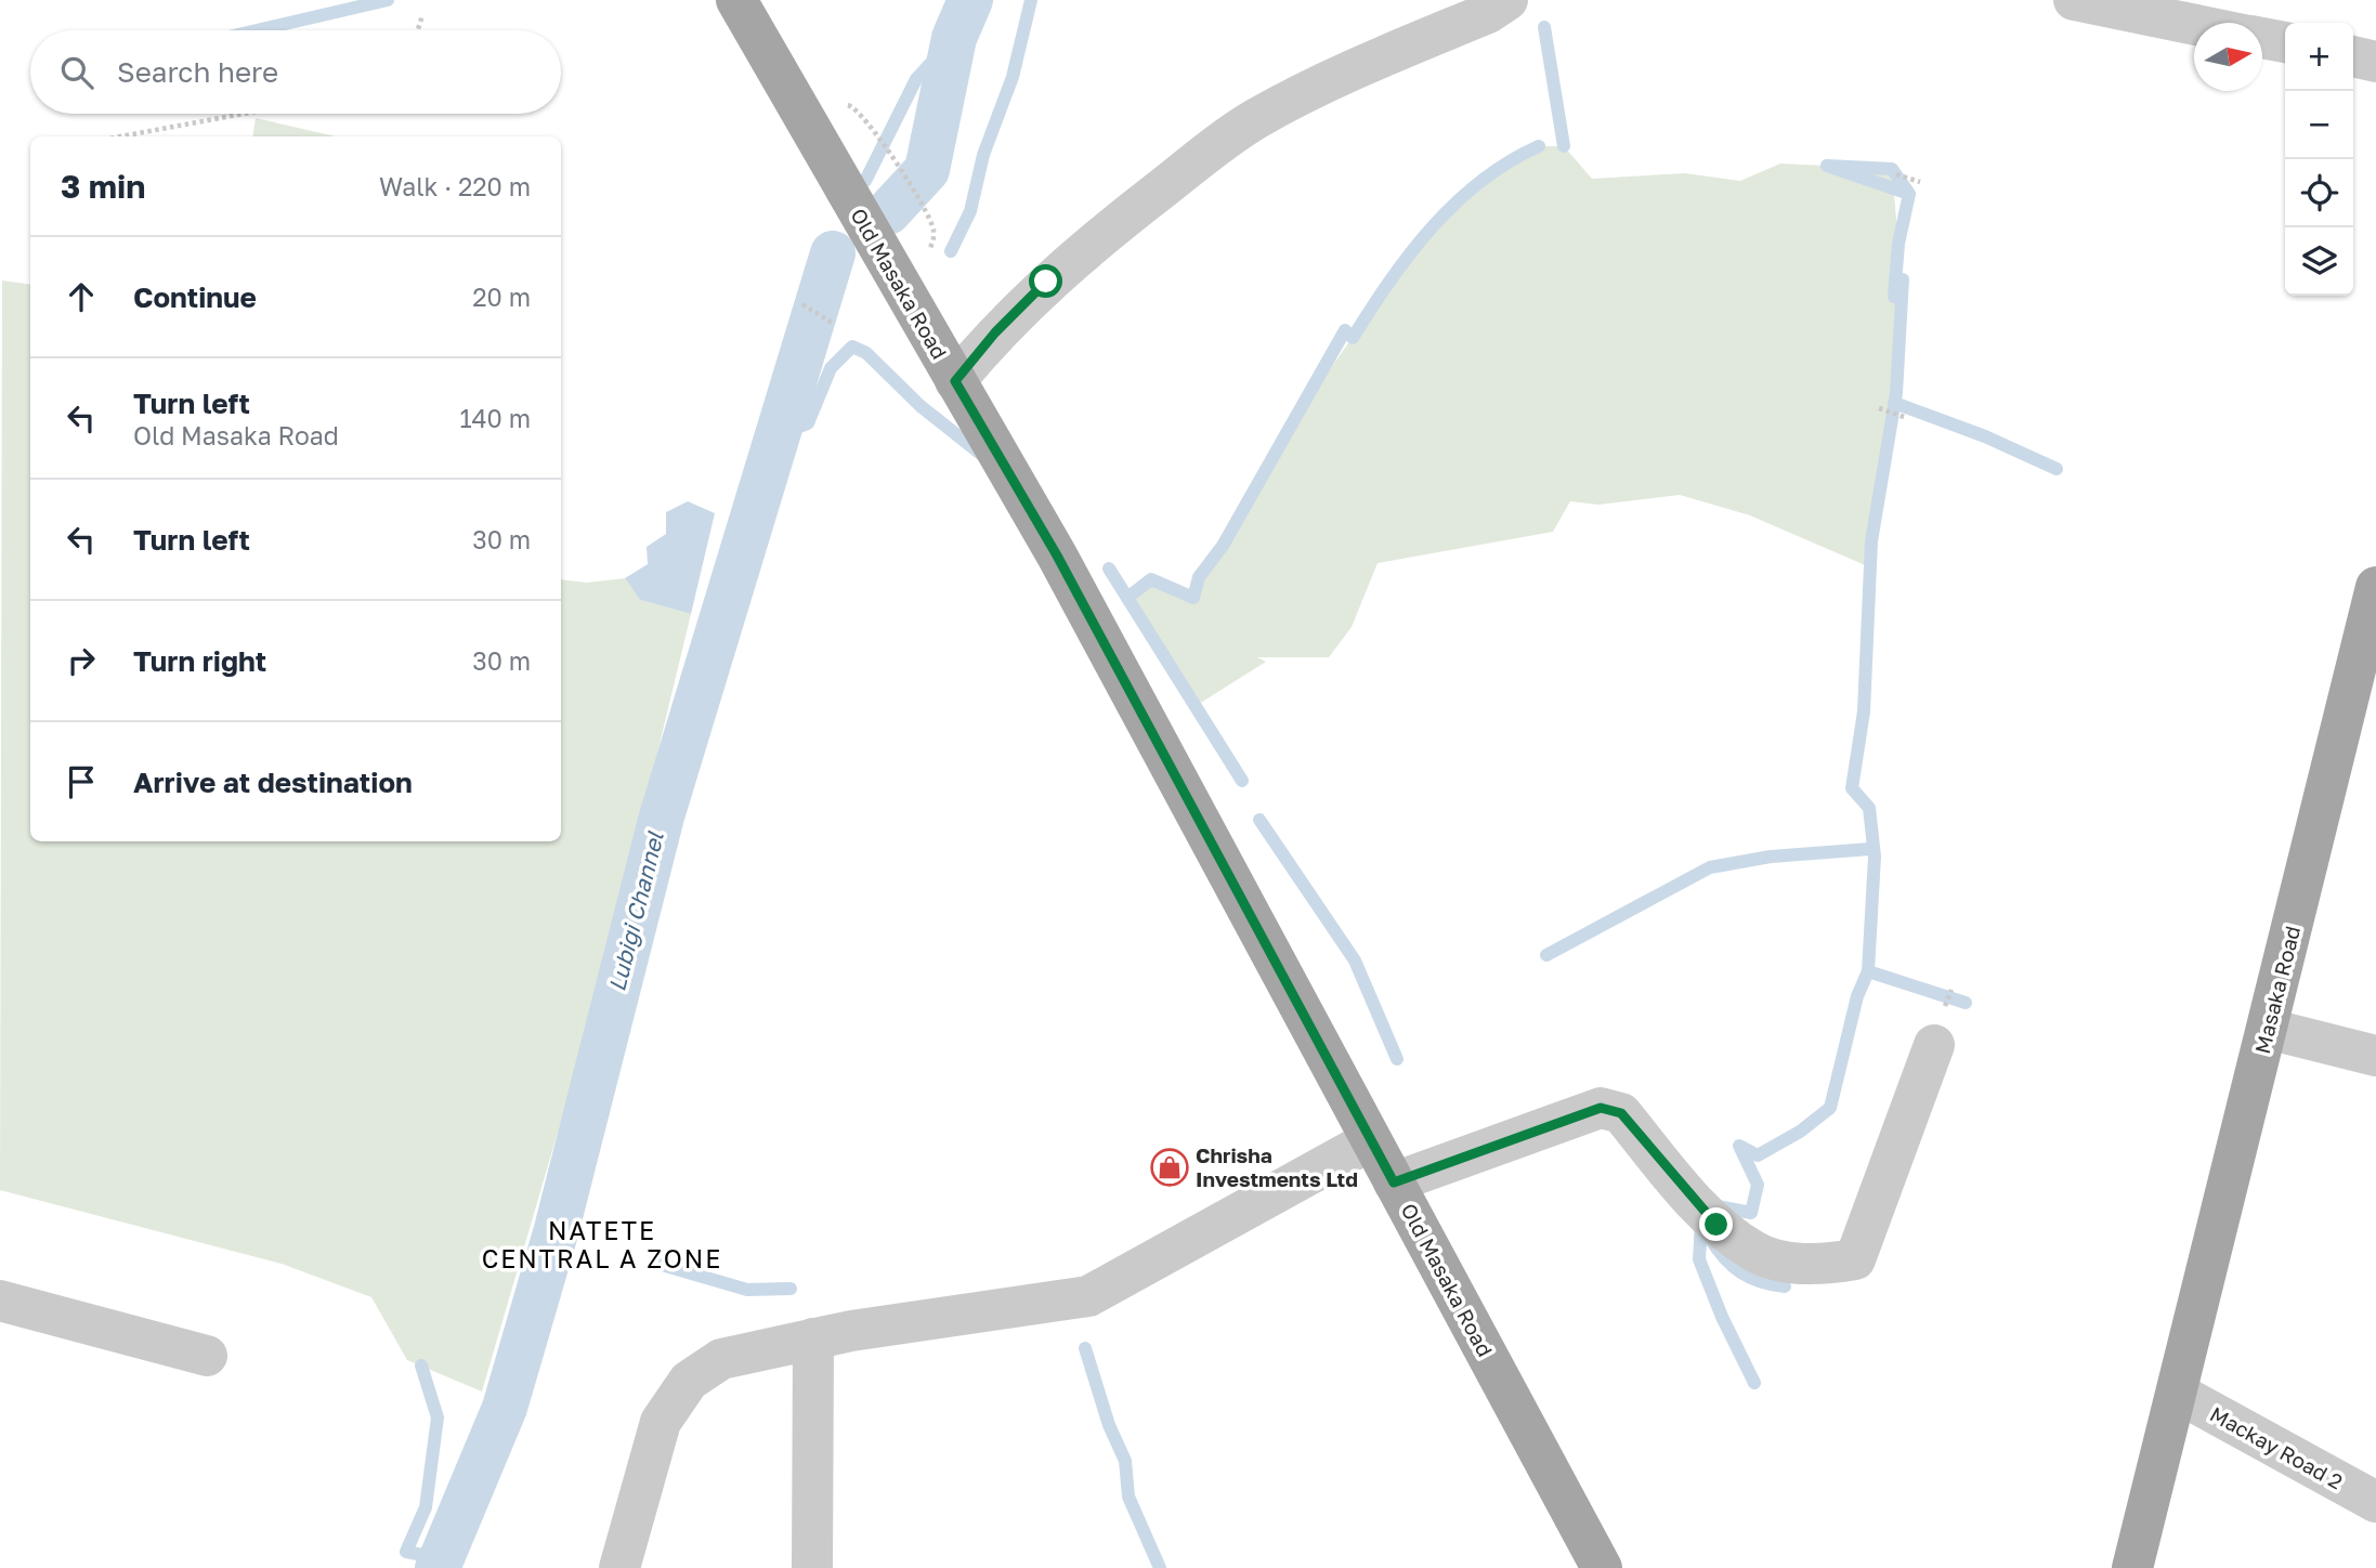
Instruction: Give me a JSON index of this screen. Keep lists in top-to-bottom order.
{
  "streets": {
    "main road": ["Old Masaka Road", "Masaka Road"],
    "street": ["Mackay Road 2"]
  },
  "crossings": [
    ["Masaka Road", "Mackay Road 2"]
  ],
  "districts": ["NATETE CENTRAL A ZONE"],
  "water": ["Lubigi Channel"],
  "places": {
    "shop": ["Chrisha Investments Ltd"]
  },
  "north": "right",
  "page": {
    "map_buttons": ["+", "−"],
    "search": "Search here",
    "heading": ["3 min", "Walk · 220 m"],
    "list": [
      ["Continue", "20 m"],
      ["Turn left", "Old Masaka Road", "140 m"],
      ["Turn left", "30 m"],
      ["Turn right", "30 m"],
      "Arrive at destination"
    ]
  }
}
